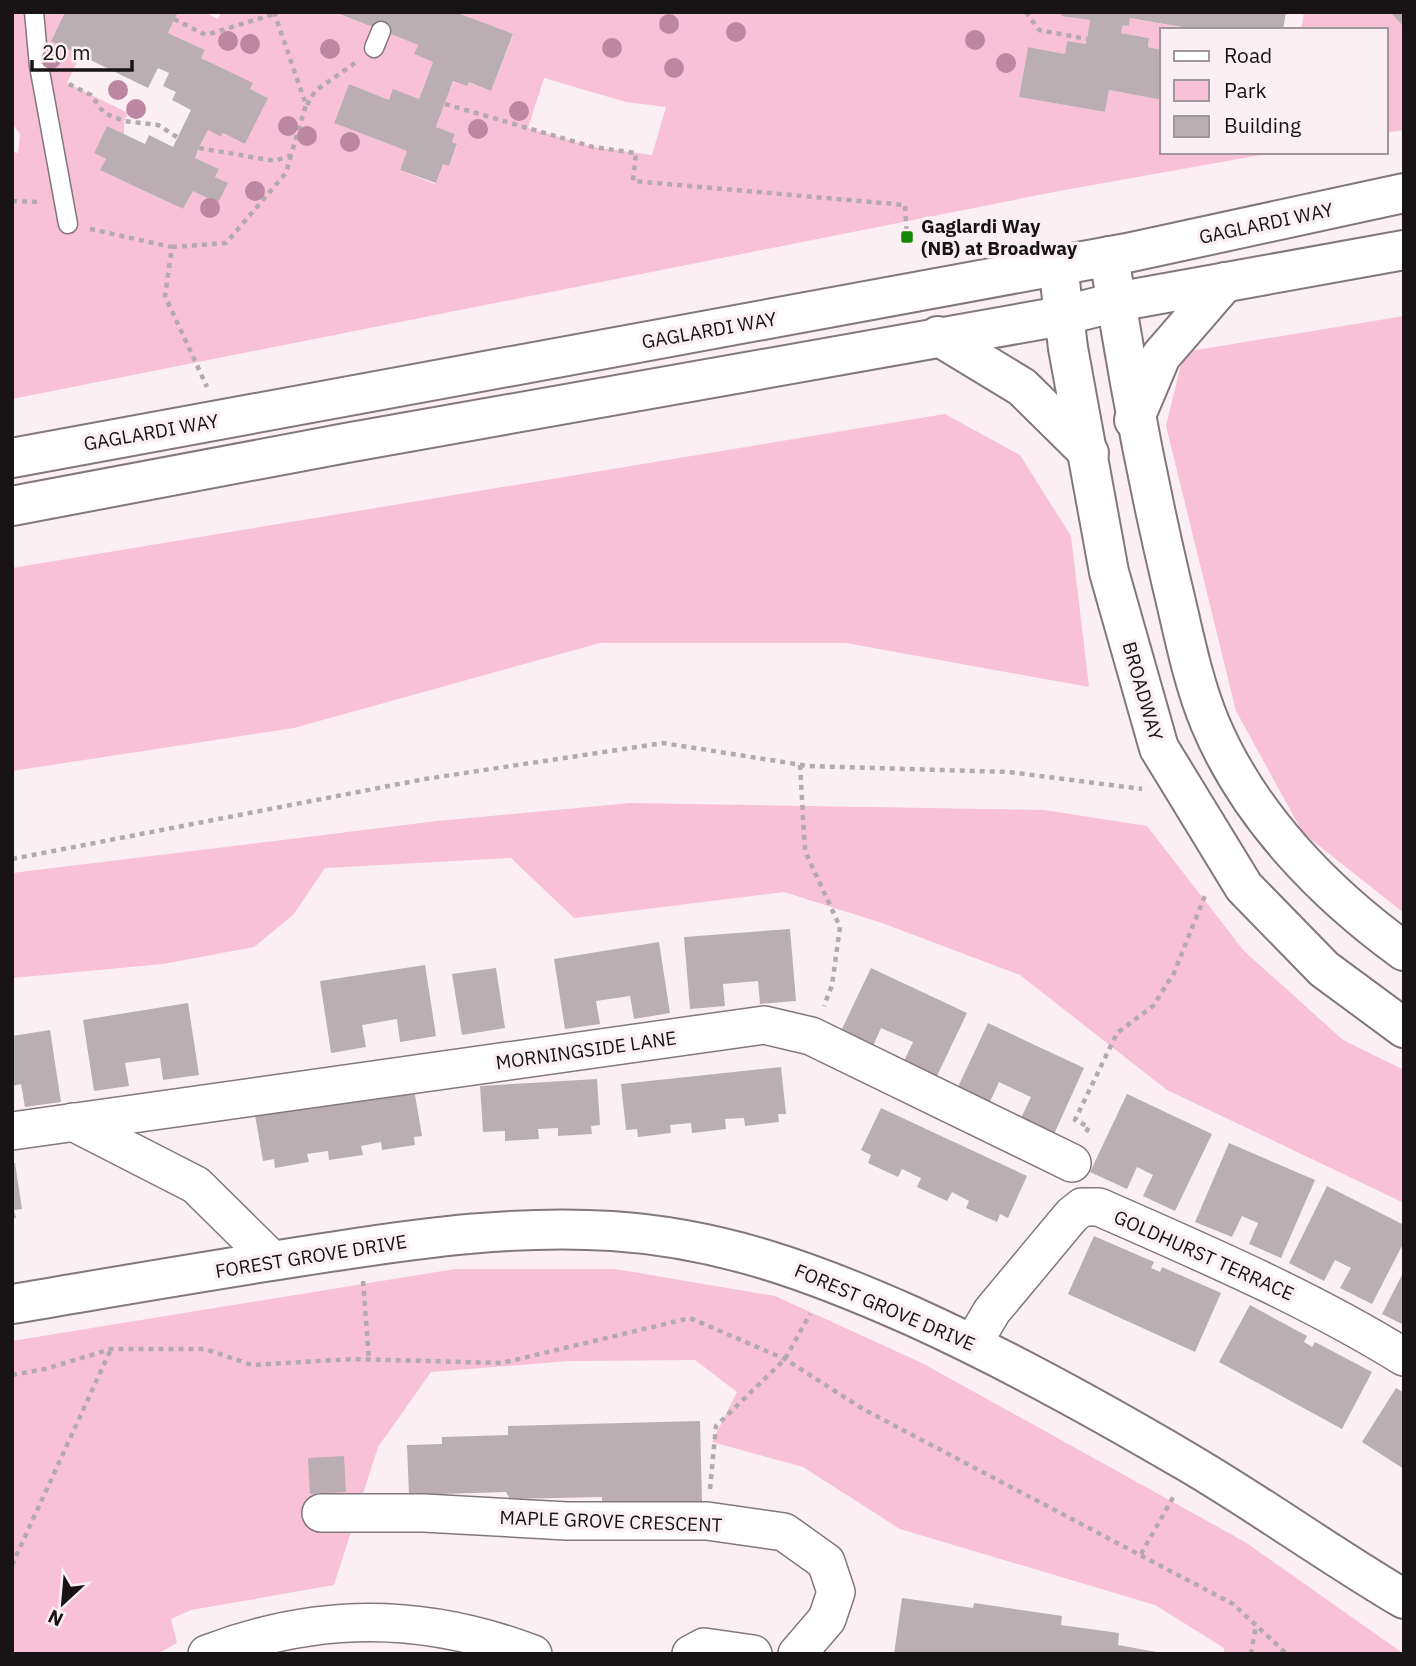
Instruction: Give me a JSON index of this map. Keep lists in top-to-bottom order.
{
  "streets": {
    "main road": ["GAGLARDI WAY", "BROADWAY", "FOREST GROVE DRIVE"],
    "street": ["MORNINGSIDE LANE", "GOLDHURST TERRACE", "MAPLE GROVE CRESCENT"]
  },
  "crossings": [
    ["GAGLARDI WAY", "BROADWAY"],
    ["GOLDHURST TERRACE", "FOREST GROVE DRIVE"]
  ],
  "places": {
    "transit": ["Gaglardi Way (NB) at Broadway"]
  },
  "legend": ["Road", "Park", "Building"],
  "scale_bar": "20 m",
  "north": "bottom left"
}
